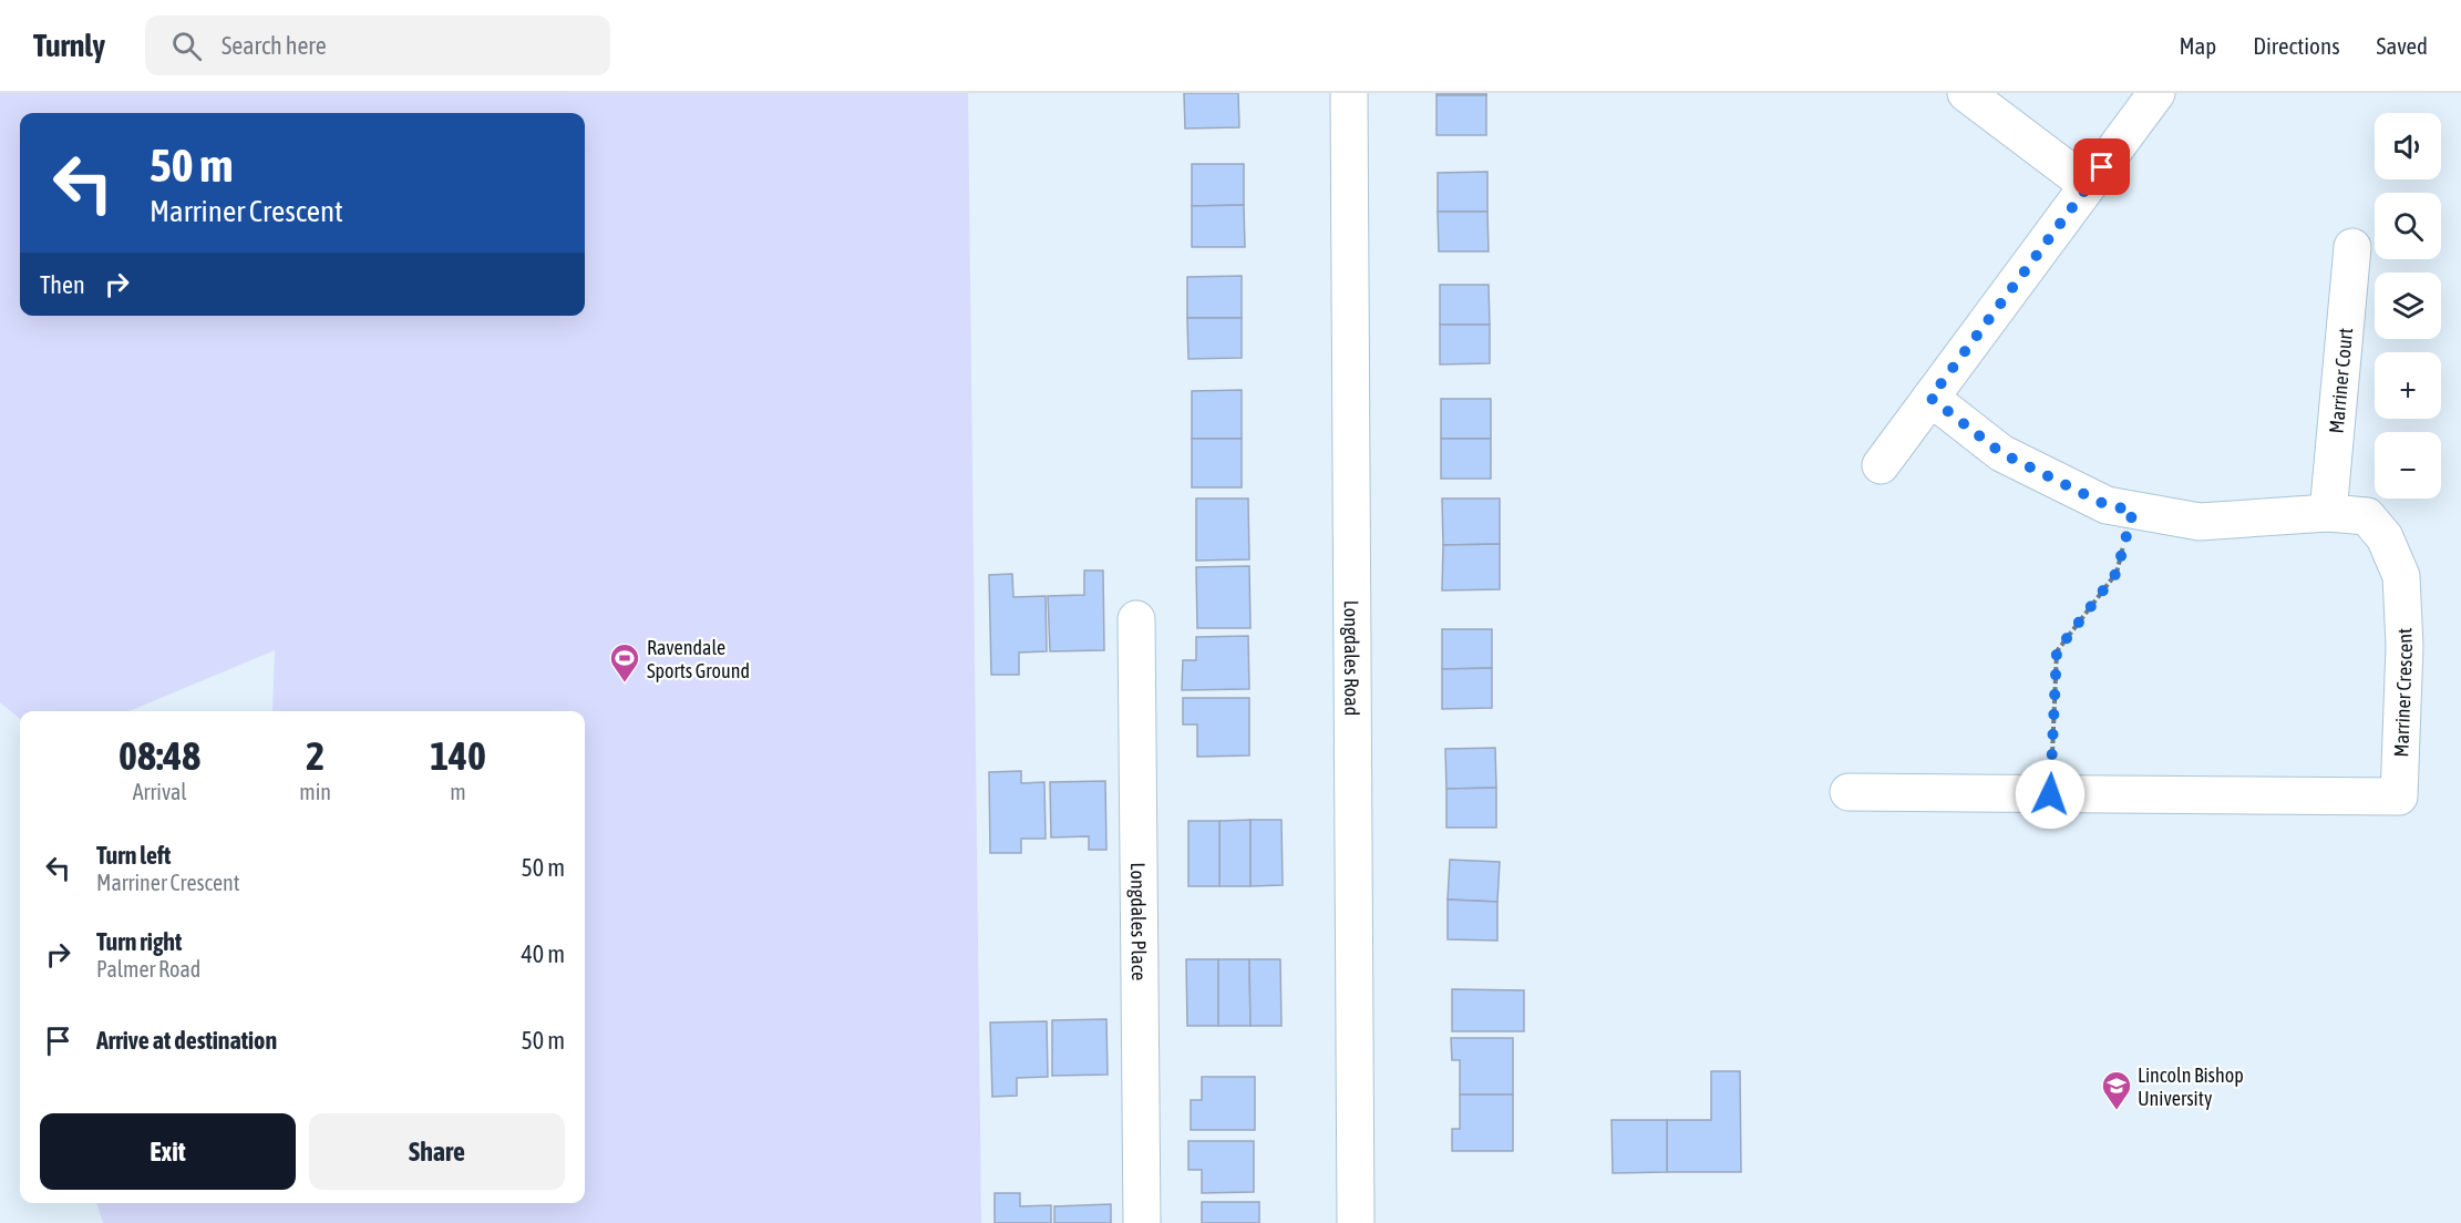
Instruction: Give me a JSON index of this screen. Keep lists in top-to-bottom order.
{
  "streets": {
    "street": [
      "Marriner Court",
      "Longdales Road",
      "Marriner Crescent",
      "Longdales Place"
    ]
  },
  "crossings": [
    ["Marriner Court", "Marriner Crescent"]
  ],
  "places": {
    "sports": ["Ravendale Sports Ground"],
    "school or university": ["Lincoln Bishop University"]
  },
  "page": {
    "header": "Turnly",
    "search": "Search here",
    "nav": ["Map", "Directions", "Saved"],
    "map_buttons": ["+", "−"],
    "turn": ["50 m", "Marriner Crescent"],
    "then": "Then",
    "eta": [
      "08:48",
      "Arrival",
      "2",
      "min",
      "140",
      "m"
    ],
    "list": [
      {
        "name": "Turn left",
        "note": "Marriner Crescent",
        "value": "50 m"
      },
      {
        "name": "Turn right",
        "note": "Palmer Road",
        "value": "40 m"
      },
      {
        "name": "Arrive at destination",
        "value": "50 m"
      }
    ],
    "buttons": ["Exit", "Share"]
  }
}
